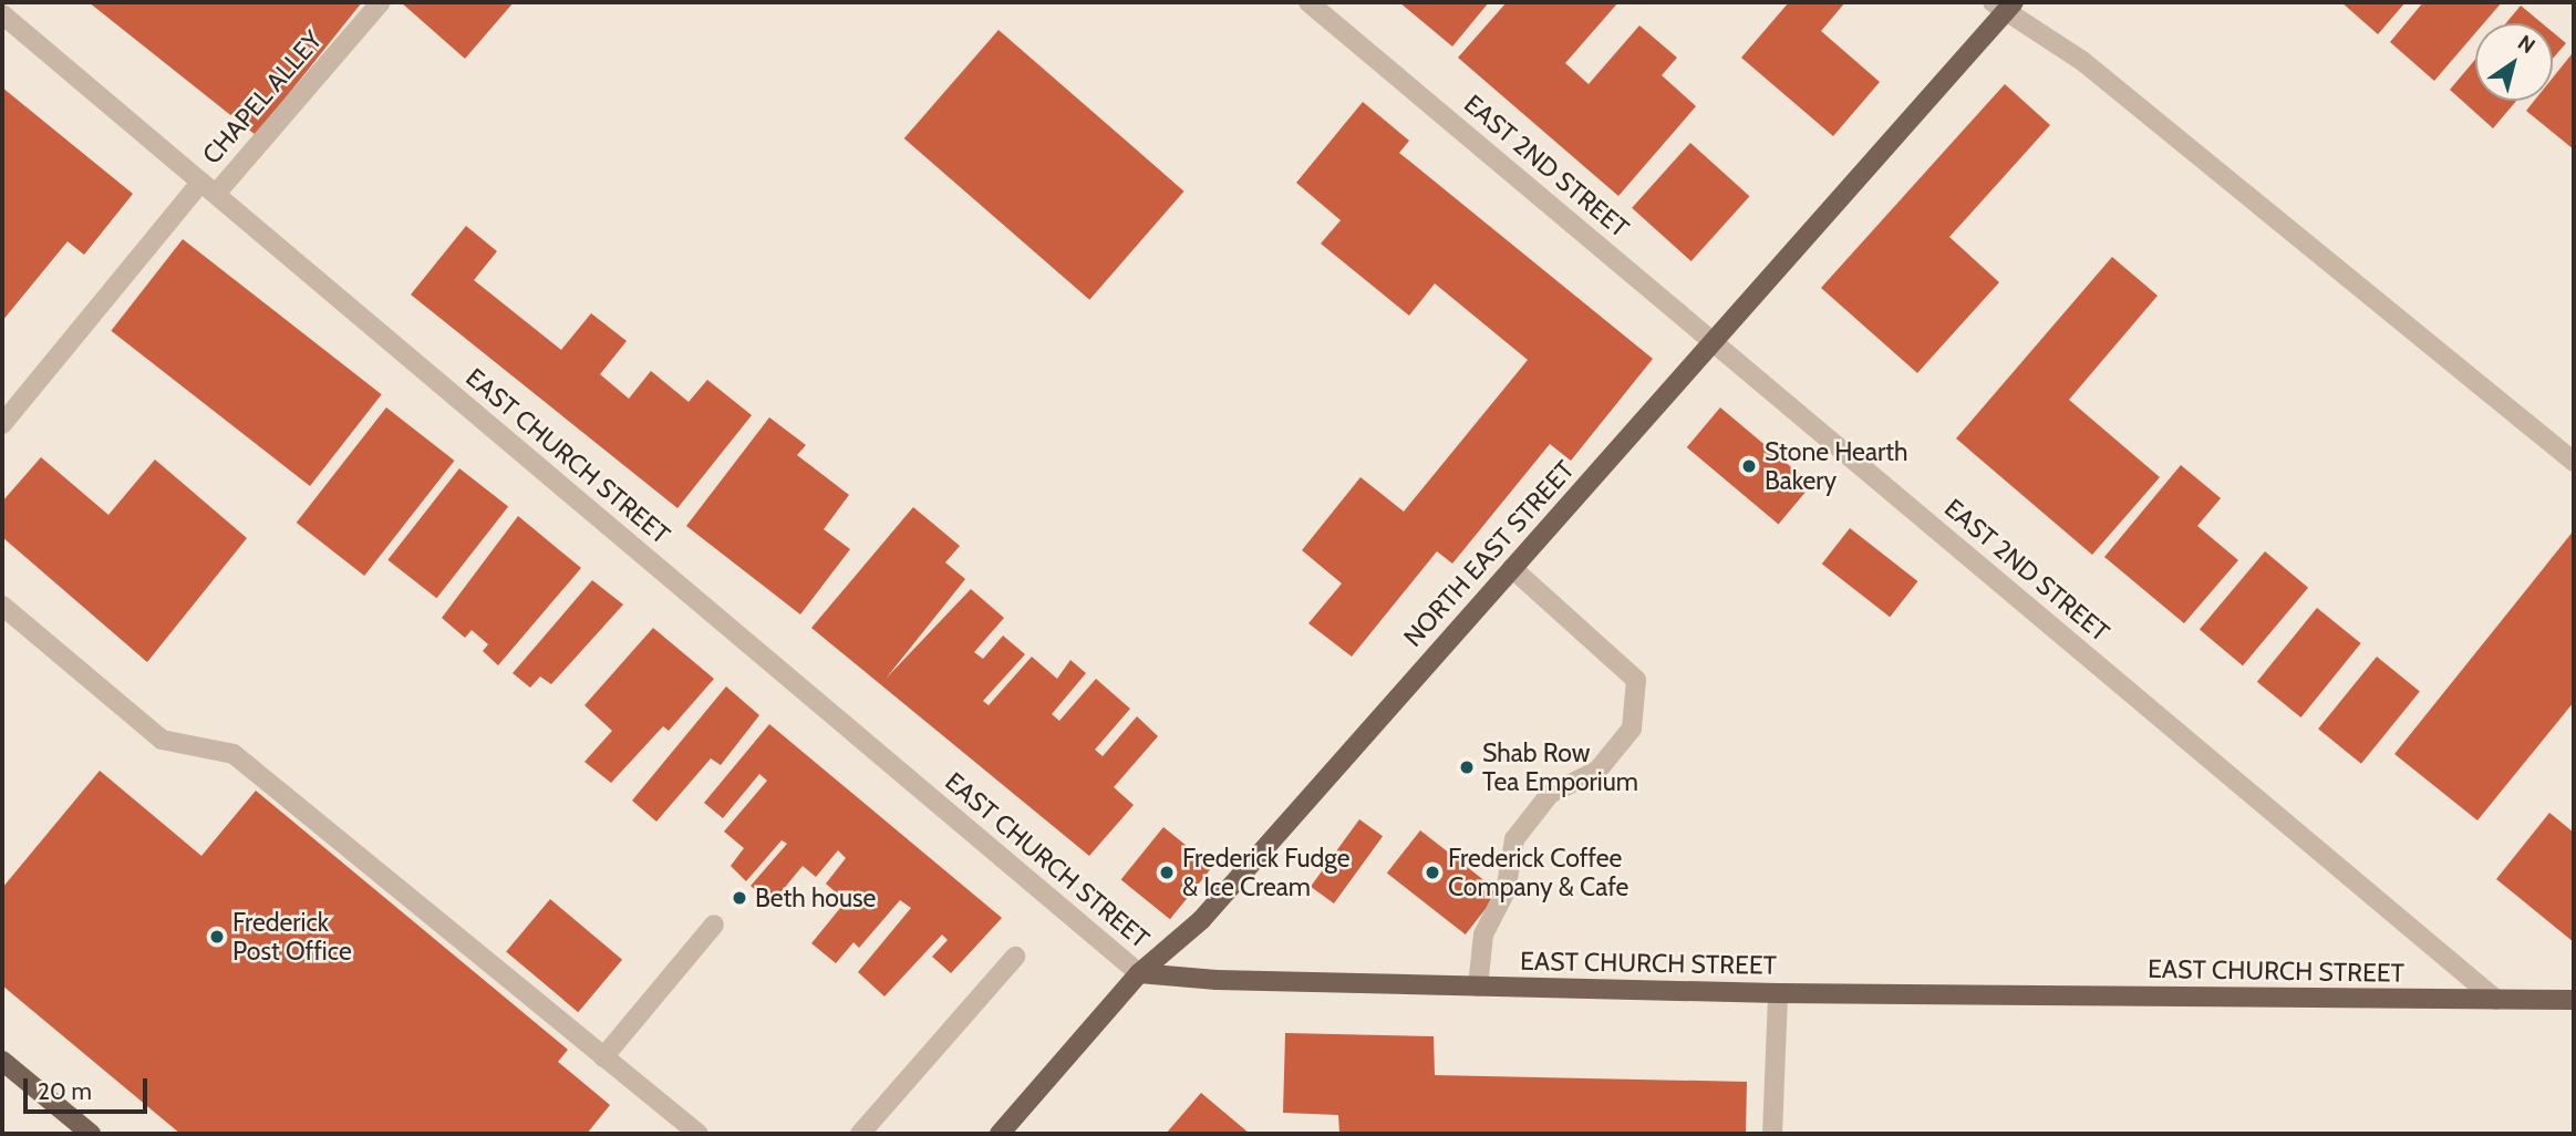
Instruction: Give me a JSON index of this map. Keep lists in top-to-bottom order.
{
  "streets": {
    "main road": ["EAST CHURCH STREET", "NORTH EAST STREET"],
    "street": ["CHAPEL ALLEY", "EAST 2ND STREET"]
  },
  "crossings": [
    ["CHAPEL ALLEY", "EAST CHURCH STREET"],
    ["EAST 2ND STREET", "EAST CHURCH STREET"],
    ["EAST 2ND STREET", "NORTH EAST STREET"],
    ["EAST CHURCH STREET", "NORTH EAST STREET"]
  ],
  "places": [
    "Stone Hearth Bakery",
    "Shab Row Tea Emporium",
    "Frederick Fudge & Ice Cream",
    "Frederick Coffee Company & Cafe",
    "Beth house",
    "Frederick Post Office"
  ],
  "scale_bar": "20 m",
  "north": "top right"
}
